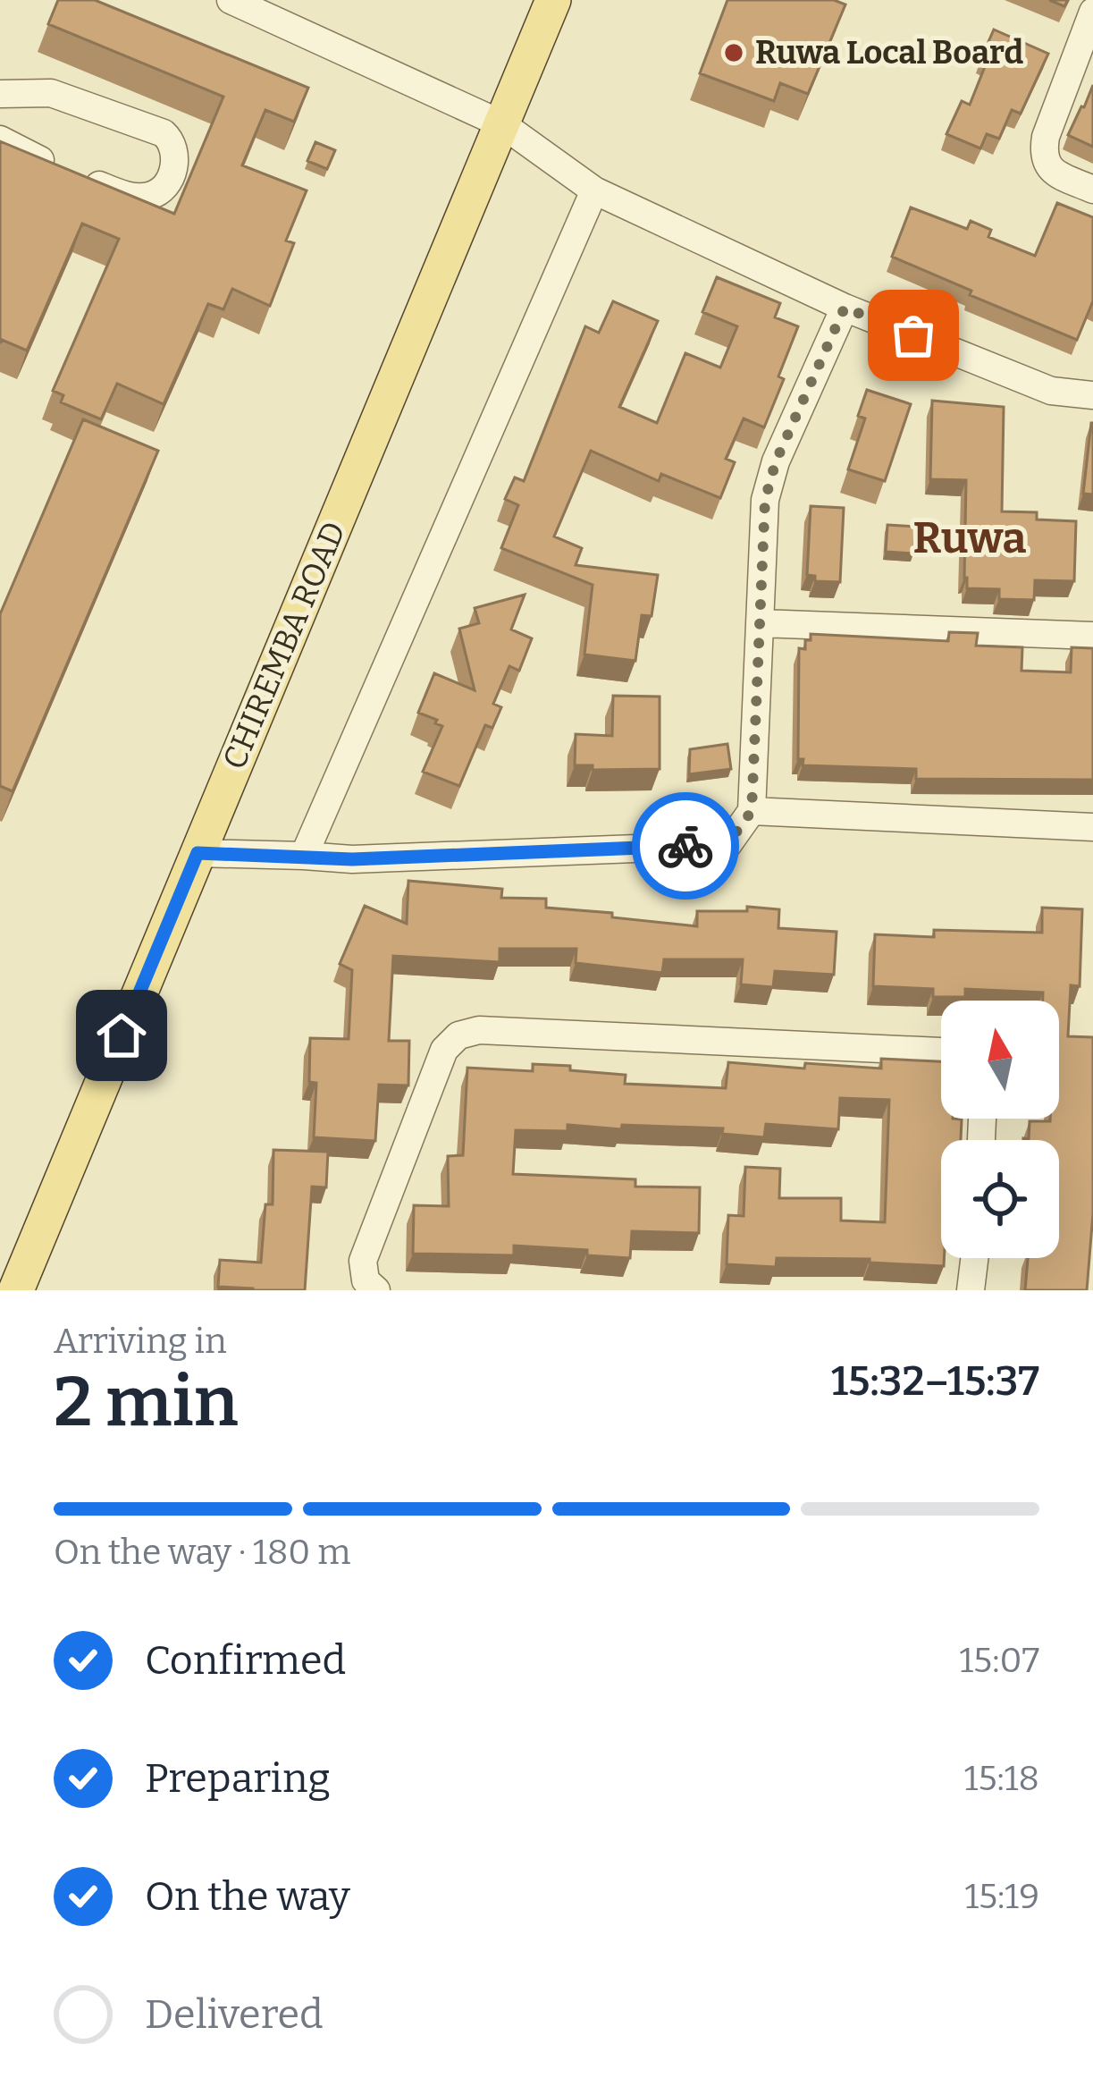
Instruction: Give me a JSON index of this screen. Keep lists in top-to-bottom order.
{
  "streets": {
    "main road": ["CHIREMBA ROAD"]
  },
  "districts": ["Ruwa"],
  "places": ["Ruwa Local Board"],
  "north": "top",
  "page": {
    "heading": ["2 min", "Arriving in", "15:32–15:37"],
    "bar": "On the way · 180 m",
    "list": [
      ["Confirmed", "15:07"],
      ["Preparing", "15:18"],
      ["On the way", "15:19"],
      "Delivered"
    ]
  }
}
